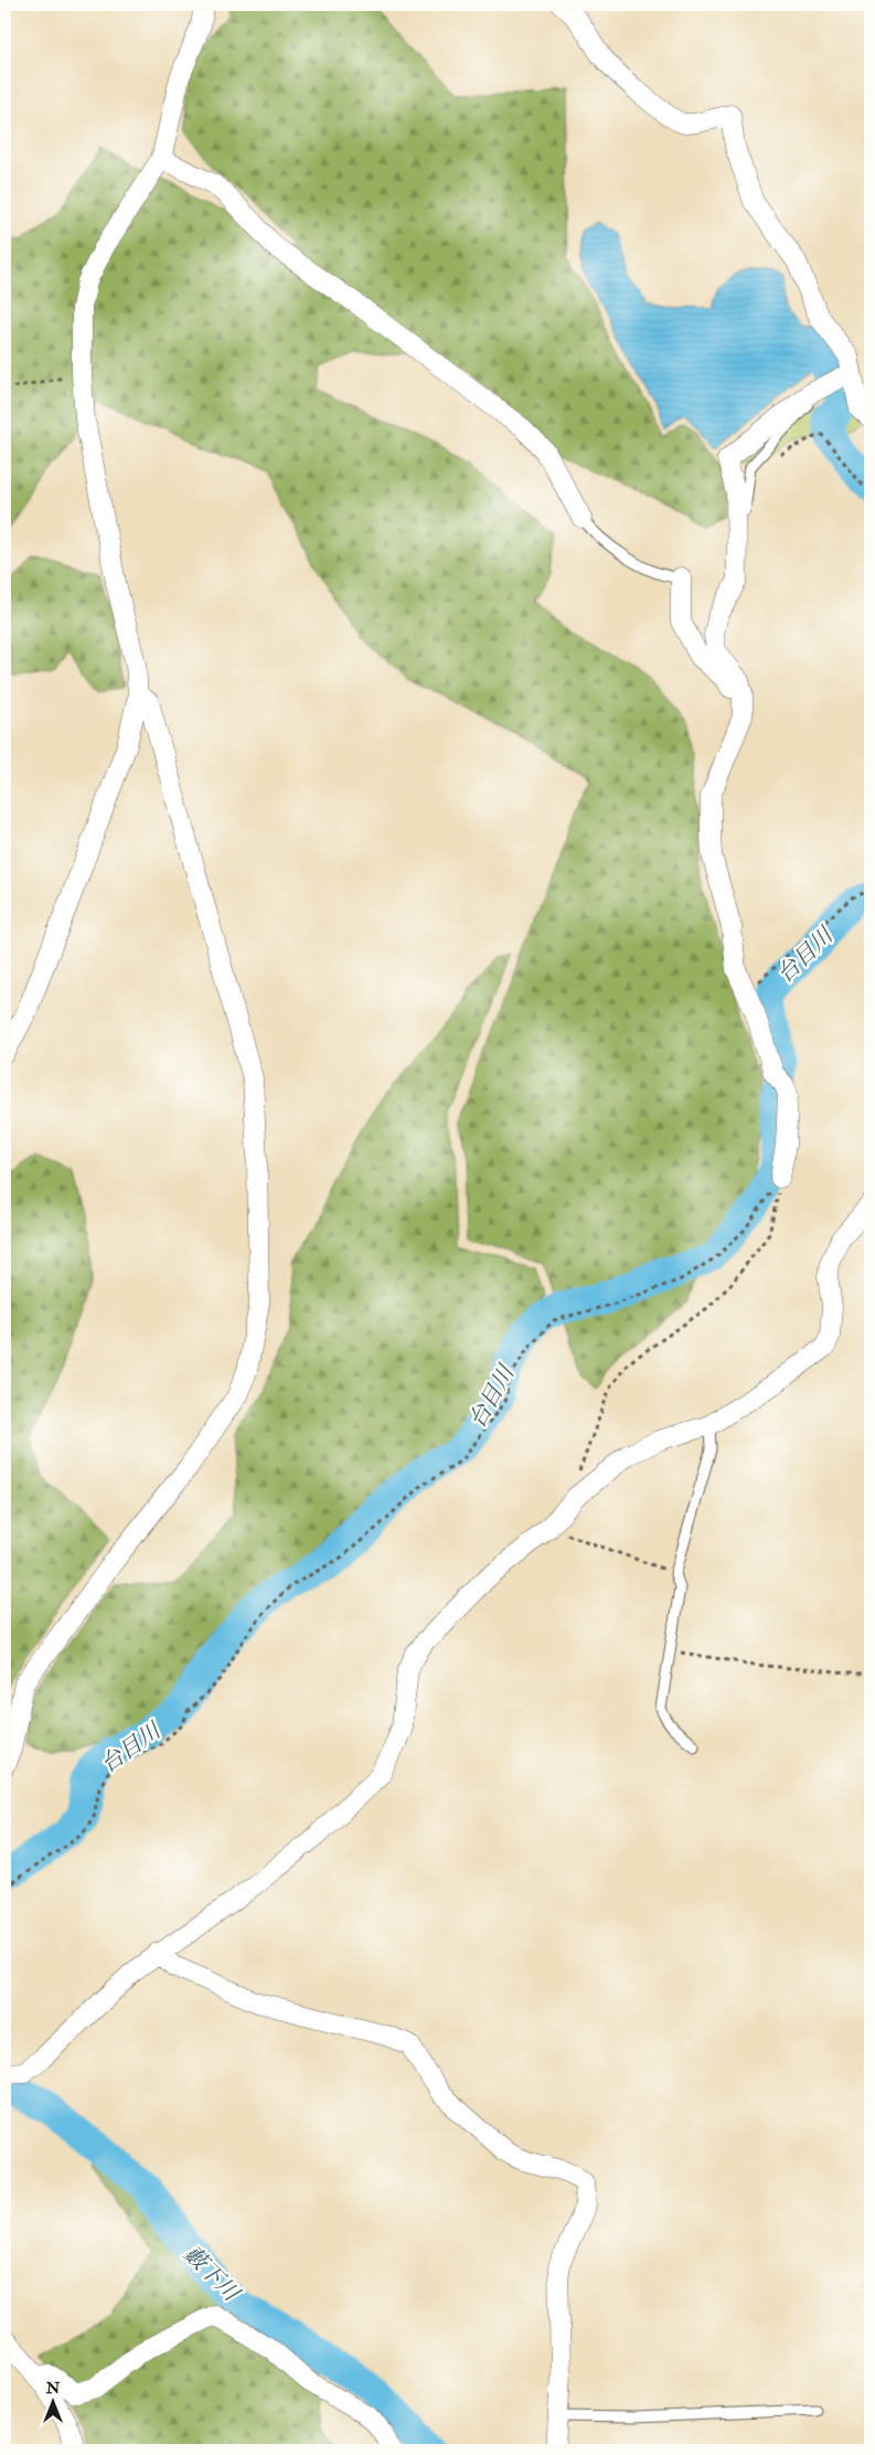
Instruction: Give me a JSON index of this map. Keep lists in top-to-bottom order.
{
  "water": ["台目川", "藪下川"],
  "north": "top"
}
